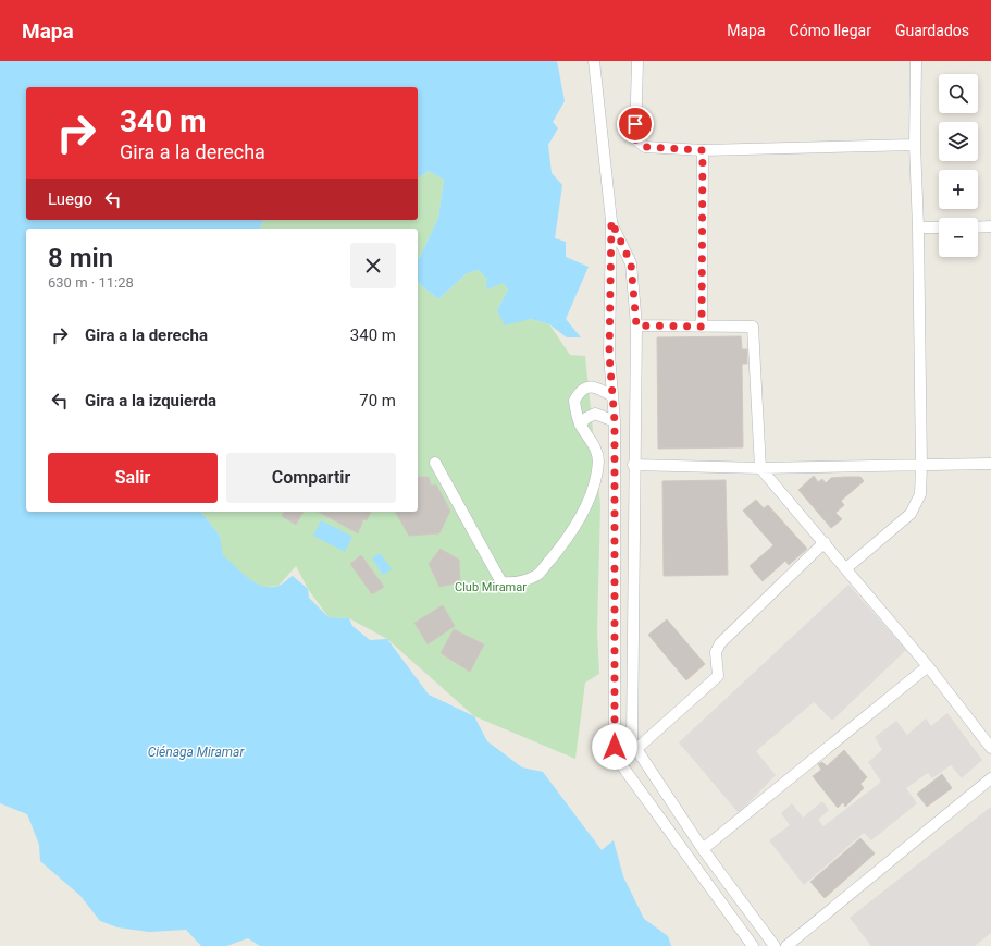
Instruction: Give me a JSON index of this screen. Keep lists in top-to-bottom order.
{
  "water": ["Ciénaga Miramar"],
  "parks": ["Club Miramar"],
  "page": {
    "header": "Mapa",
    "nav": ["Mapa", "Cómo llegar", "Guardados"],
    "map_buttons": ["+", "−"],
    "turn": ["340 m", "Gira a la derecha"],
    "then": "Luego",
    "heading": ["8 min", "630 m · 11:28"],
    "list": [
      {
        "name": "Gira a la derecha",
        "value": "340 m"
      },
      {
        "name": "Gira a la izquierda",
        "value": "70 m"
      }
    ],
    "buttons": ["Salir", "Compartir"]
  }
}
